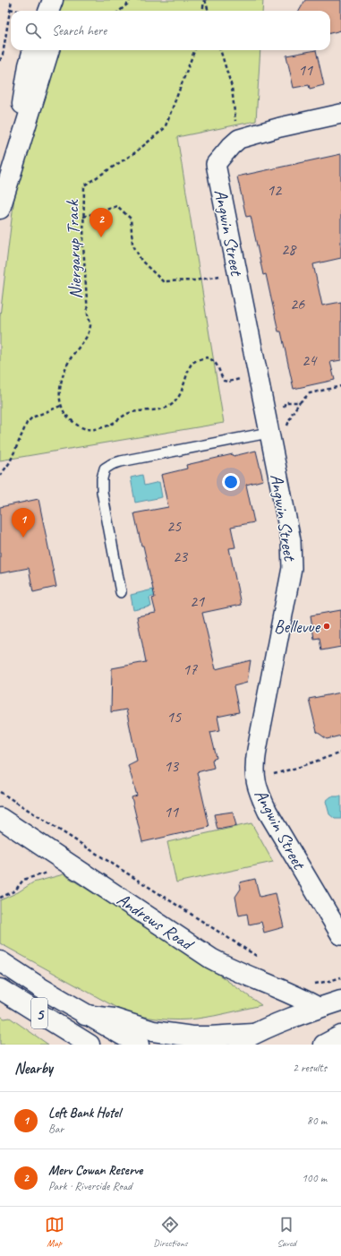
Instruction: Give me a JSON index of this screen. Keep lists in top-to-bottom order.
{
  "streets": {
    "main road": ["Andrews Road", "5"],
    "street": ["Angwin Street"],
    "path": ["Niergarup Track"]
  },
  "places": ["Bellevue"],
  "house_numbers": [
    "11",
    "12",
    "28",
    "26",
    "24",
    "25",
    "23",
    "21",
    "17",
    "15",
    "13",
    "11"
  ],
  "page": {
    "search": "Search here",
    "pins": ["2", "1"],
    "heading": ["Nearby", "2 results"],
    "list": [
      {
        "mark": "1",
        "name": "Left Bank Hotel",
        "note": "Bar",
        "value": "80 m"
      },
      {
        "mark": "2",
        "name": "Merv Cowan Reserve",
        "note": "Park · Riverside Road",
        "value": "100 m"
      }
    ],
    "nav": ["Map", "Directions", "Saved"]
  }
}
